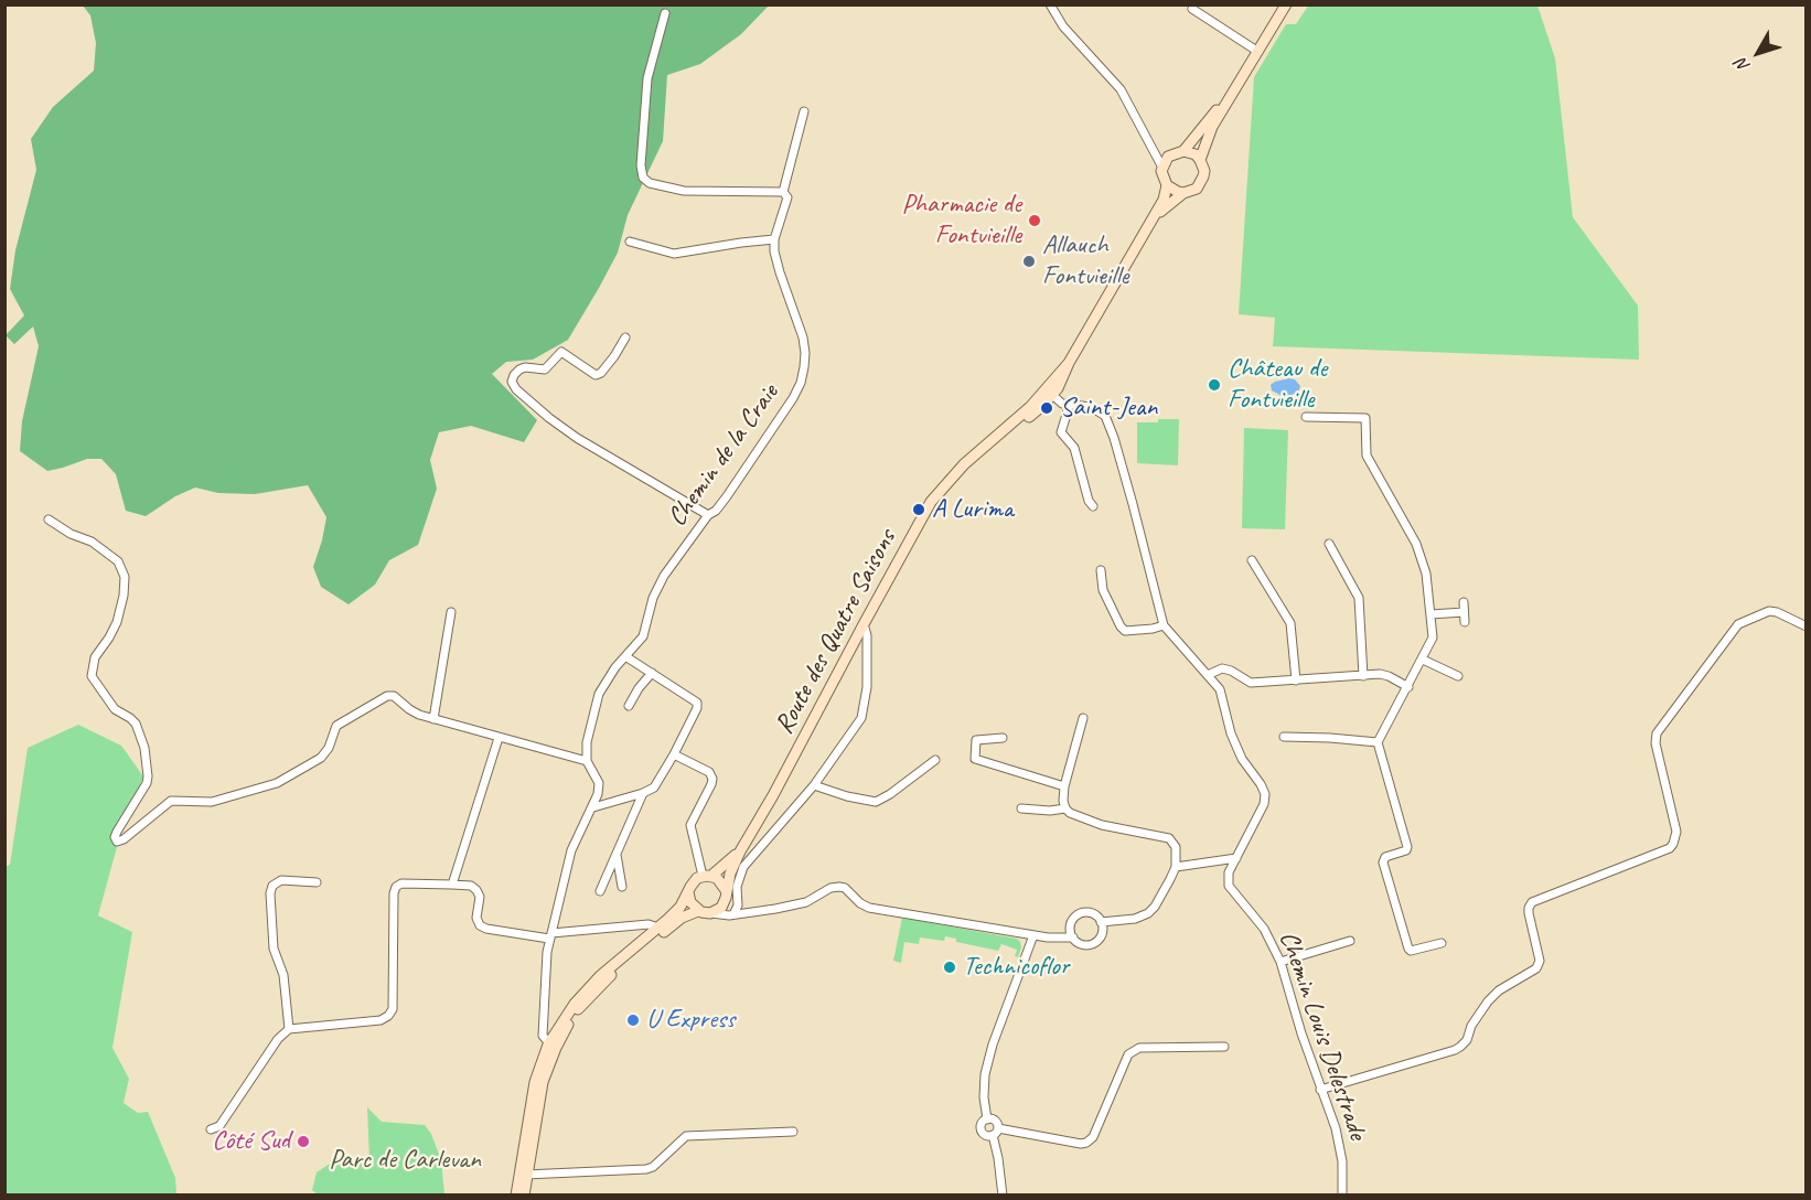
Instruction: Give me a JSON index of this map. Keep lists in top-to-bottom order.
{
  "streets": {
    "main road": ["Route des Quatre Saisons"],
    "street": ["Chemin de la Craie", "Chemin Louis Delestrade"]
  },
  "parks": ["Parc de Carlevan"],
  "places": [
    "Pharmacie de Fontvieille",
    "Allauch Fontvieille",
    "Château de Fontvieille",
    "Saint-Jean",
    "A Lurima",
    "Technicoflor",
    "U Express",
    "Côté Sud"
  ],
  "north": "bottom left"
}
